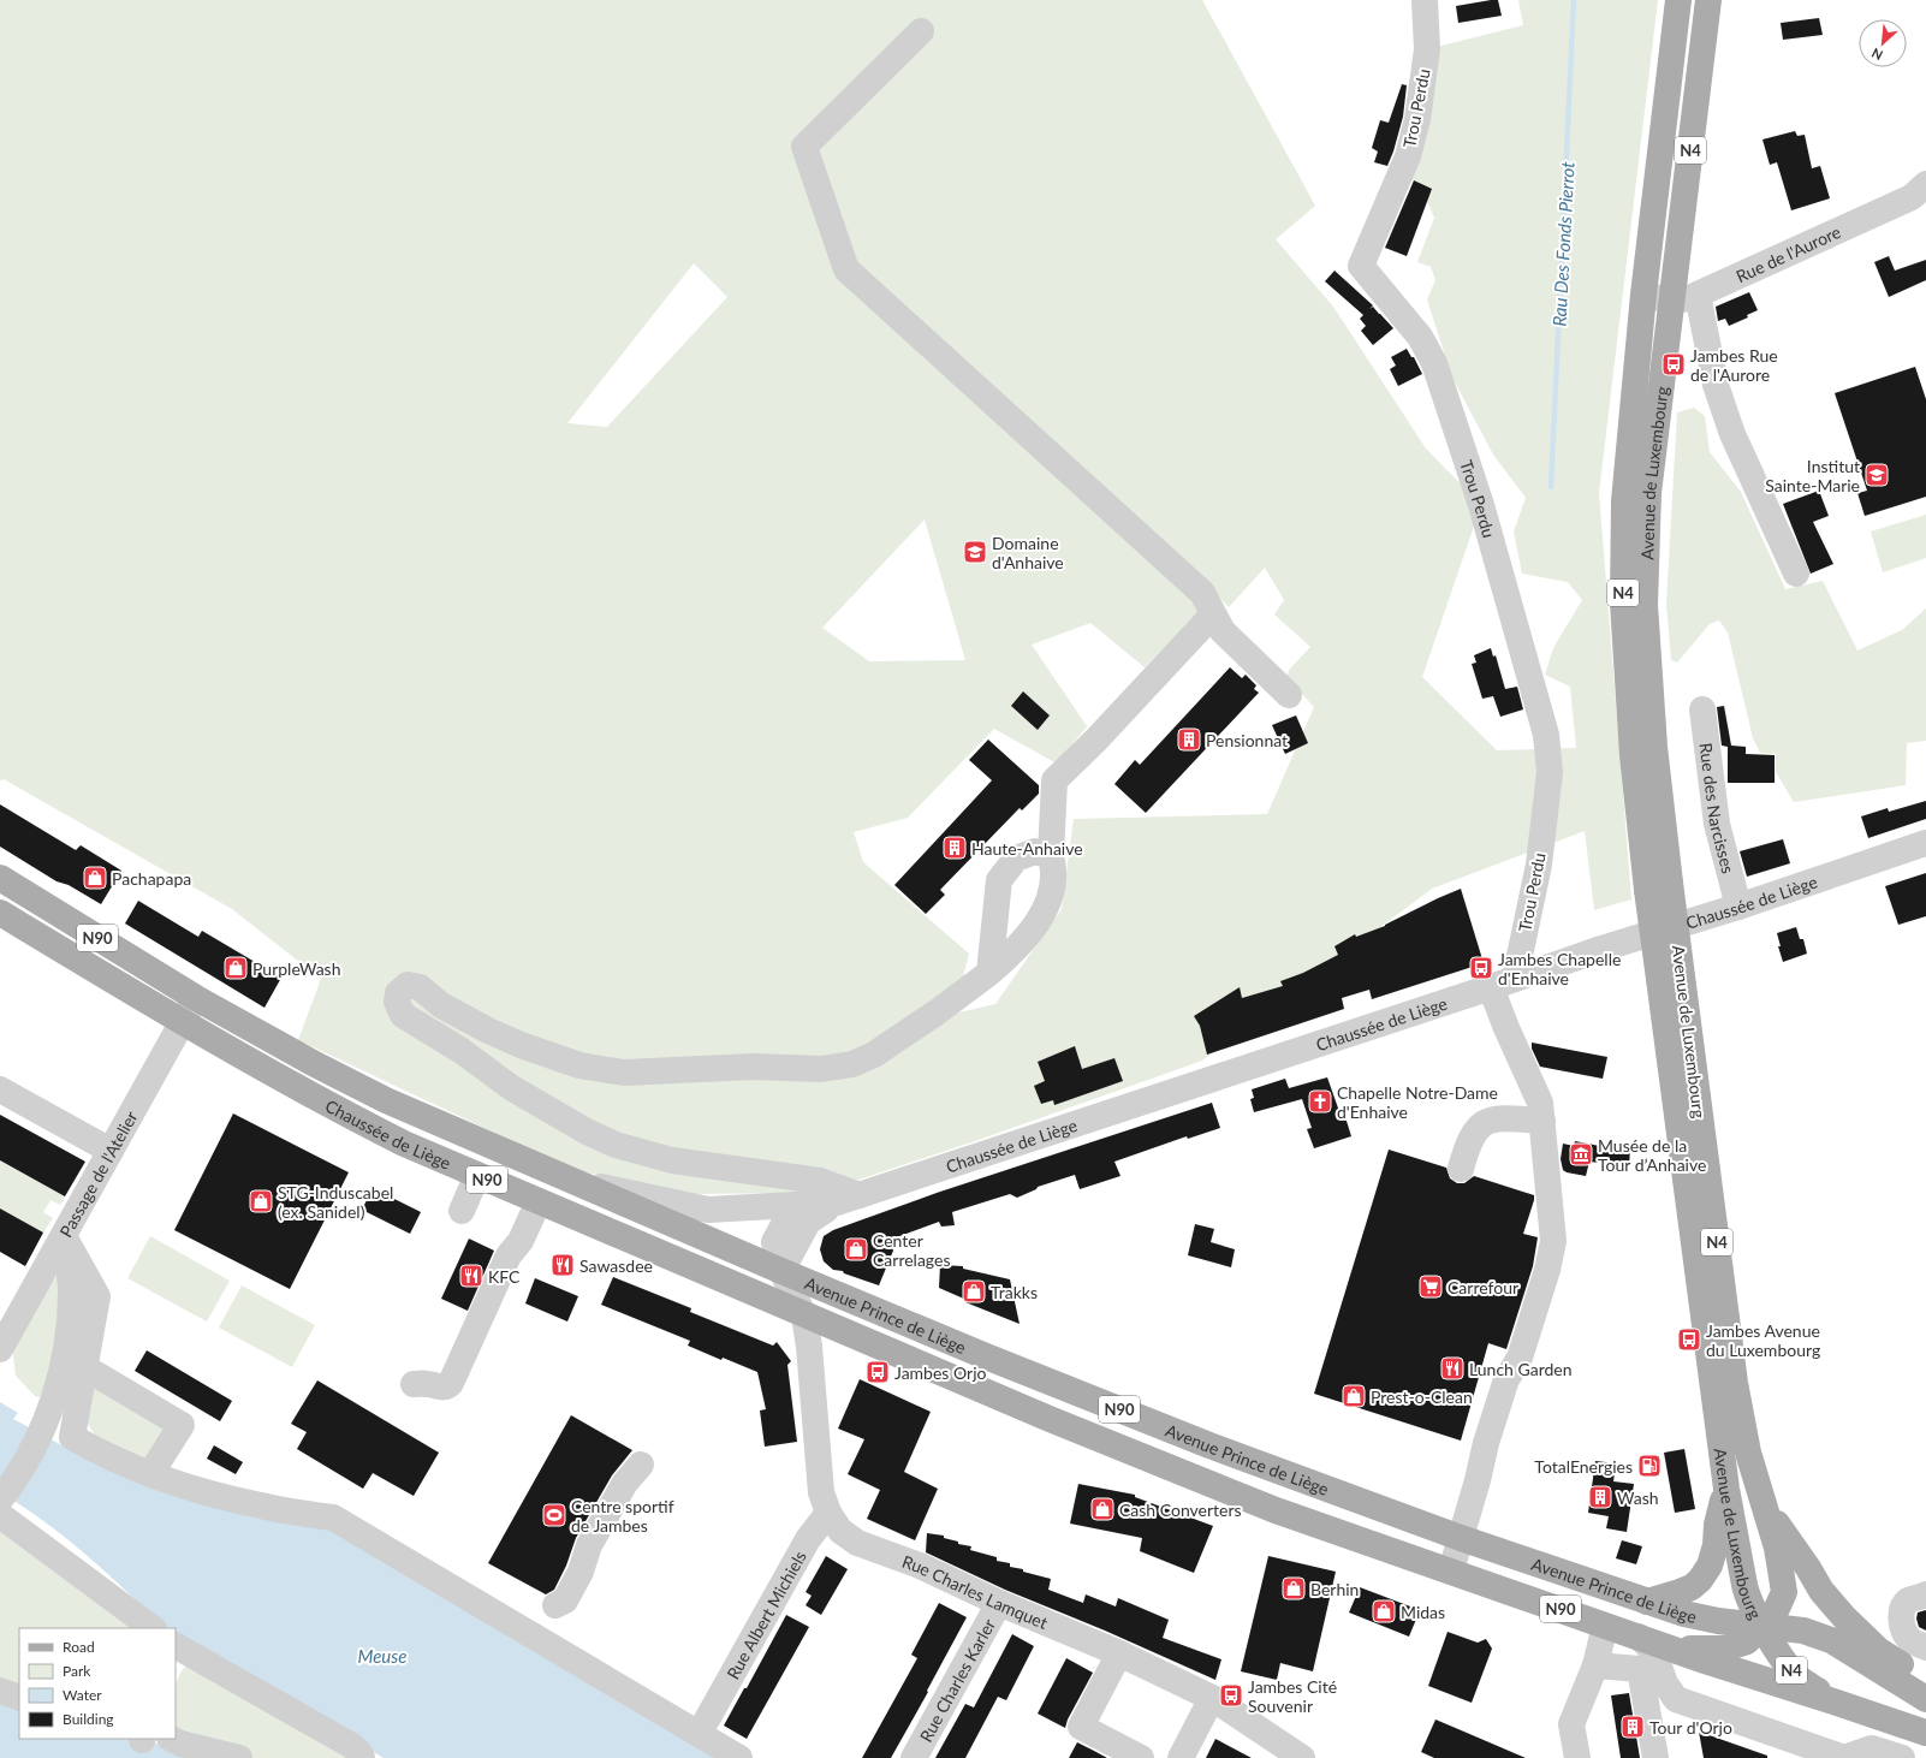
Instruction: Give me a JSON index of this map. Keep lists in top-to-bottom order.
{
  "streets": {
    "main road": [
      "N4",
      "Avenue de Luxembourg",
      "Chaussée de Liège",
      "N90",
      "Avenue Prince de Liège"
    ],
    "street": [
      "Trou Perdu",
      "Rue de l'Aurore",
      "Rue des Narcisses",
      "Passage de l'Atelier",
      "Rue Charles Lamquet",
      "Rue Albert Michiels",
      "Rue Charles Karler"
    ]
  },
  "crossings": [
    ["Trou Perdu", "Chaussée de Liège"],
    ["N4", "Avenue de Luxembourg"],
    ["N4", "Avenue Prince de Liège"],
    ["Rue de l'Aurore", "Avenue de Luxembourg"],
    ["Avenue de Luxembourg", "Avenue Prince de Liège"],
    ["Rue des Narcisses", "Chaussée de Liège"],
    ["Chaussée de Liège", "Passage de l'Atelier"],
    ["Chaussée de Liège", "Avenue Prince de Liège"],
    ["Chaussée de Liège", "Rue Charles Lamquet"],
    ["Avenue Prince de Liège", "Rue Charles Lamquet"],
    ["Rue Charles Lamquet", "Rue Albert Michiels"],
    ["Rue Charles Lamquet", "Rue Charles Karler"]
  ],
  "water": ["Rau Des Fonds Pierrot", "Meuse"],
  "places": {
    "bus stop": [
      "Jambes Rue de l'Aurore",
      "Jambes Chapelle d'Enhaive",
      "Jambes Avenue du Luxembourg",
      "Jambes Orjo",
      "Jambes Cité Souvenir"
    ],
    "school or university": ["Institut Sainte-Marie", "Domaine d'Anhaive"],
    "building": [
      "Pensionnat",
      "Haute-Anhaive",
      "Wash",
      "Tour d'Orjo"
    ],
    "shop": [
      "Pachapapa",
      "PurpleWash",
      "STG-Induscabel (ex. Sanidel)",
      "Center Carrelages",
      "Trakks",
      "Prest-o-Clean",
      "Cash Converters",
      "Berhin",
      "Midas"
    ],
    "church": ["Chapelle Notre-Dame d'Enhaive"],
    "museum": ["Musée de la Tour d’Anhaive"],
    "restaurant": ["Sawasdee", "KFC", "Lunch Garden"],
    "supermarket": ["Carrefour"],
    "fuel station": ["TotalEnergies"],
    "sports": ["Centre sportif de Jambes"]
  },
  "legend": [
    "Road",
    "Park",
    "Water",
    "Building"
  ],
  "north": "bottom left"
}
